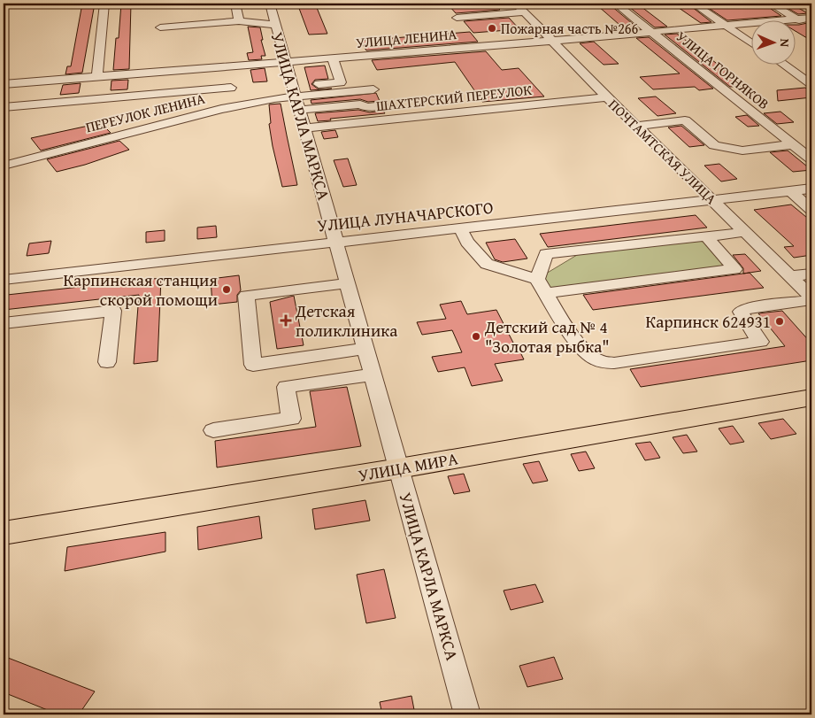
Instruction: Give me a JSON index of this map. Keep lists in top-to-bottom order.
{
  "streets": {
    "main road": ["УЛИЦА МИРА"],
    "street": [
      "УЛИЦА ЛЕНИНА",
      "УЛИЦА ГОРНЯКОВ",
      "ШАХТЕРСКИЙ ПЕРЕУЛОК",
      "ПЕРЕУЛОК ЛЕНИНА",
      "УЛИЦА КАРЛА МАРКСА",
      "ПОЧТАМТСКАЯ УЛИЦА",
      "УЛИЦА ЛУНАЧАРСКОГО"
    ]
  },
  "crossings": [
    ["УЛИЦА ЛЕНИНА", "УЛИЦА ГОРНЯКОВ"],
    ["УЛИЦА ЛЕНИНА", "УЛИЦА КАРЛА МАРКСА"],
    ["УЛИЦА ЛЕНИНА", "ПОЧТАМТСКАЯ УЛИЦА"],
    ["ШАХТЕРСКИЙ ПЕРЕУЛОК", "ПЕРЕУЛОК ЛЕНИНА"],
    ["ШАХТЕРСКИЙ ПЕРЕУЛОК", "УЛИЦА КАРЛА МАРКСА"],
    ["ШАХТЕРСКИЙ ПЕРЕУЛОК", "ПОЧТАМТСКАЯ УЛИЦА"],
    ["ПЕРЕУЛОК ЛЕНИНА", "УЛИЦА КАРЛА МАРКСА"],
    ["УЛИЦА КАРЛА МАРКСА", "УЛИЦА ЛУНАЧАРСКОГО"],
    ["УЛИЦА КАРЛА МАРКСА", "УЛИЦА МИРА"],
    ["ПОЧТАМТСКАЯ УЛИЦА", "УЛИЦА ЛУНАЧАРСКОГО"]
  ],
  "places": {
    "other": [
      "Пожарная часть №266",
      "Карпинская станция скорой помощи",
      "Карпинск 624931",
      "Детский сад № 4 \"Золотая рыбка\""
    ],
    "health": ["Детская поликлиника"]
  },
  "north": "right"
}
